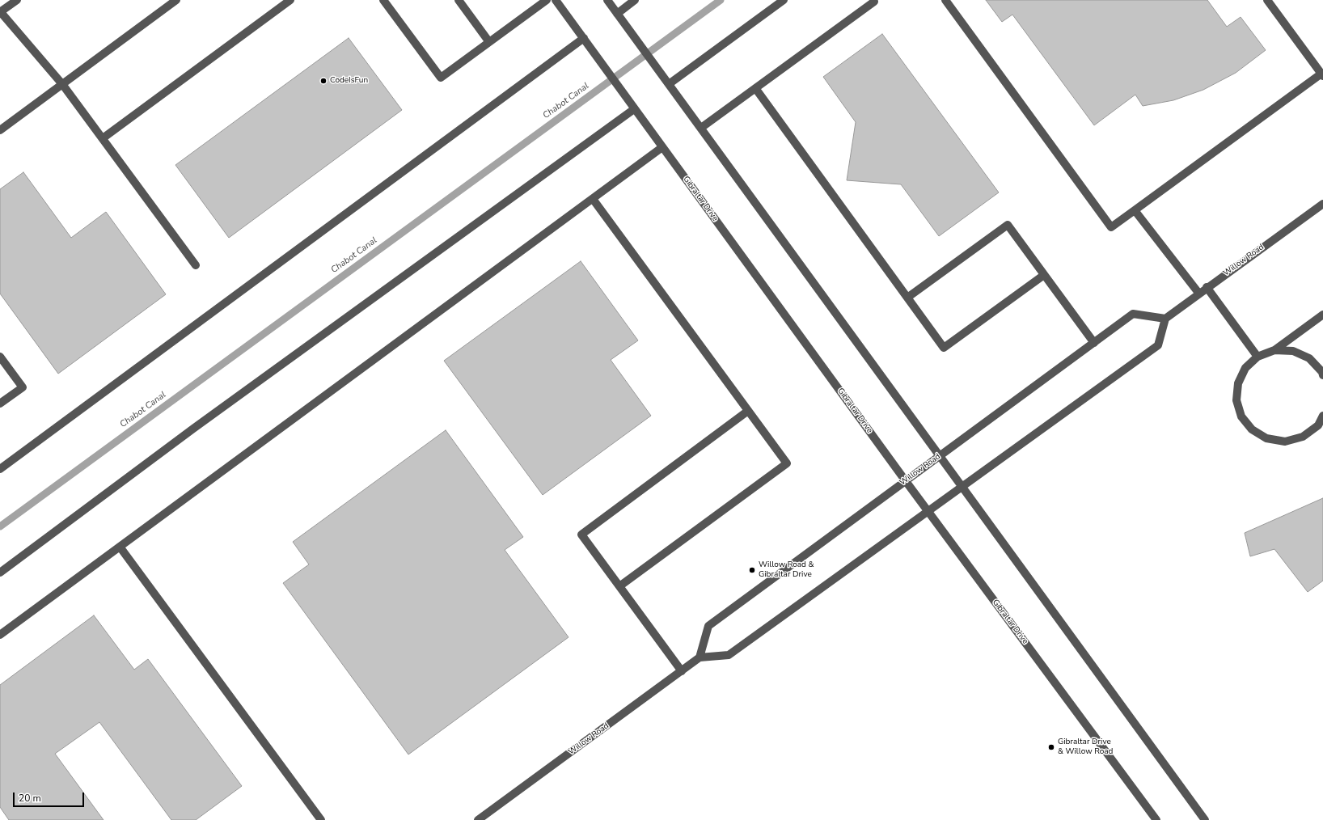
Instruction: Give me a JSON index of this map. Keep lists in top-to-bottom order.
{
  "streets": {
    "street": ["Gibraltar Drive", "Willow Road"]
  },
  "crossings": [
    ["Gibraltar Drive", "Willow Road"]
  ],
  "water": ["Chabot Canal"],
  "places": ["CodeIsFun", "Willow Road & Gibraltar Drive", "Gibraltar Drive & Willow Road"],
  "scale_bar": "20 m"
}
